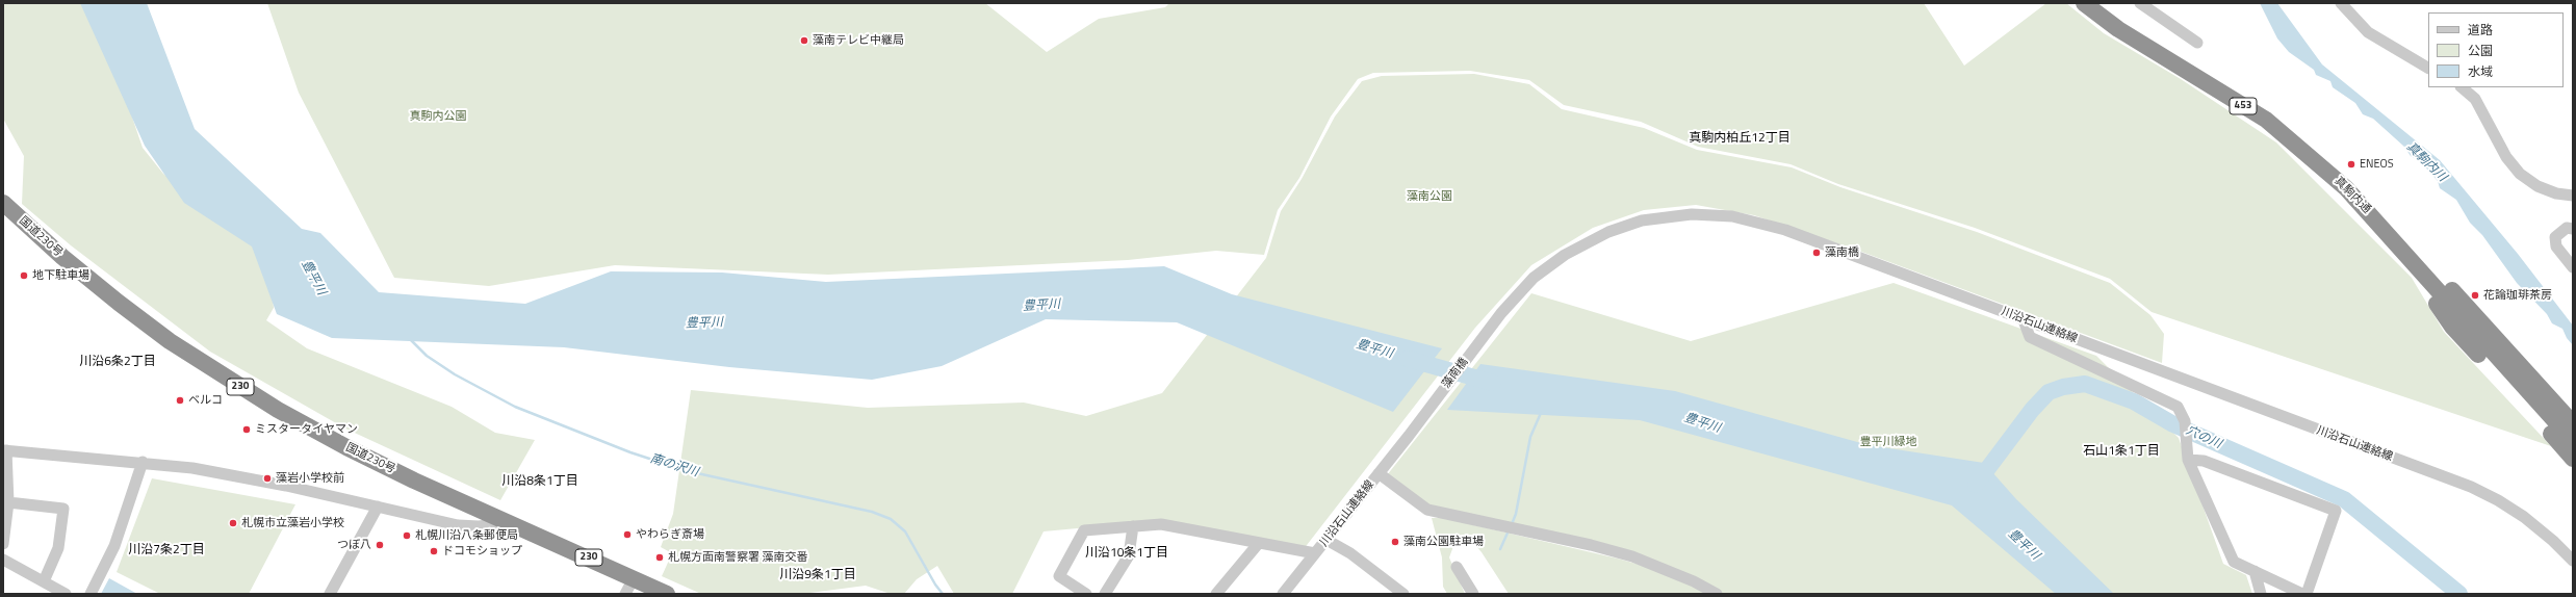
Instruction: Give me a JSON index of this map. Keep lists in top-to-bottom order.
{
  "streets": {
    "highway": [
      "453",
      "真駒内通",
      "国道230号",
      "230"
    ],
    "street": ["川沿石山連絡線", "藻南橋"]
  },
  "crossings": [
    ["川沿石山連絡線", "藻南橋"]
  ],
  "districts": [
    "真駒内柏丘12丁目",
    "川沿6条2丁目",
    "石山1条1丁目",
    "川沿8条1丁目",
    "川沿7条2丁目",
    "川沿10条1丁目",
    "川沿9条1丁目"
  ],
  "water": [
    "真駒内川",
    "豊平川",
    "穴の川",
    "南の沢川"
  ],
  "parks": ["真駒内公園", "藻南公園", "豊平川緑地"],
  "places": [
    "藻南テレビ中継局",
    "ENEOS",
    "藻南橋",
    "地下駐車場",
    "花論珈琲茶房",
    "ベルコ",
    "ミスタータイヤマン",
    "藻岩小学校前",
    "札幌市立藻岩小学校",
    "やわらぎ斎場",
    "札幌川沿八条郵便局",
    "藻南公園駐車場",
    "つぼ八",
    "ドコモショップ",
    "札幌方面南警察署 藻南交番"
  ],
  "legend": ["道路", "公園", "水域"]
}
